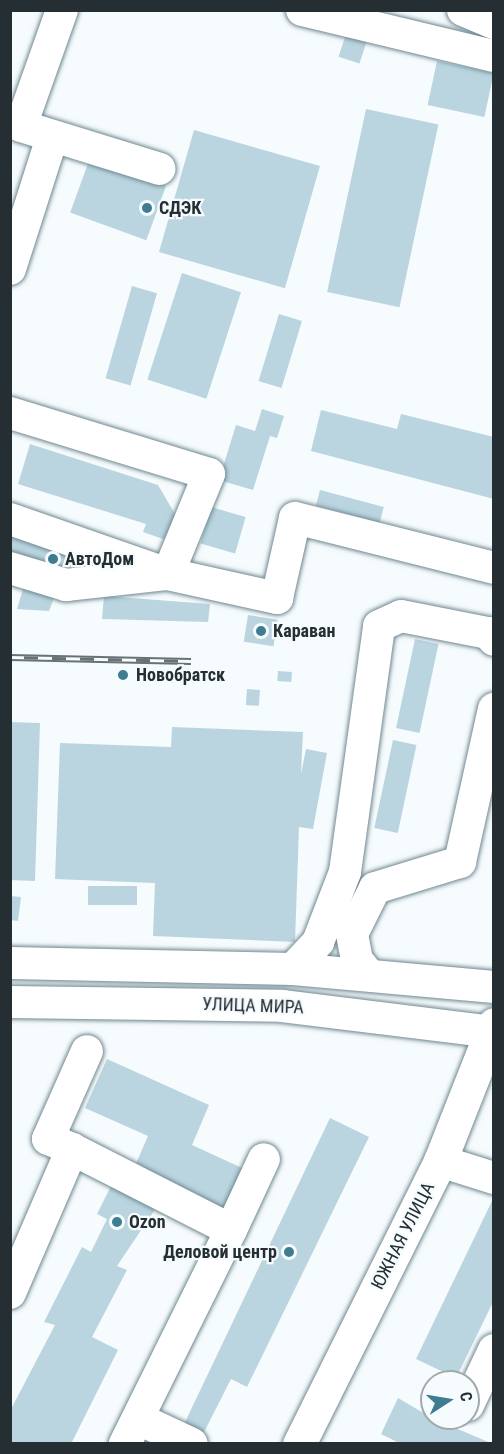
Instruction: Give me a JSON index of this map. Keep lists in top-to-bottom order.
{
  "streets": {
    "main road": ["ЮЖНАЯ УЛИЦА"],
    "street": ["УЛИЦА МИРА"]
  },
  "crossings": [
    ["УЛИЦА МИРА", "ЮЖНАЯ УЛИЦА"]
  ],
  "places": [
    "СДЭК",
    "АвтоДом",
    "Караван",
    "Новобратск",
    "Ozon",
    "Деловой центр"
  ],
  "north": "right"
}
